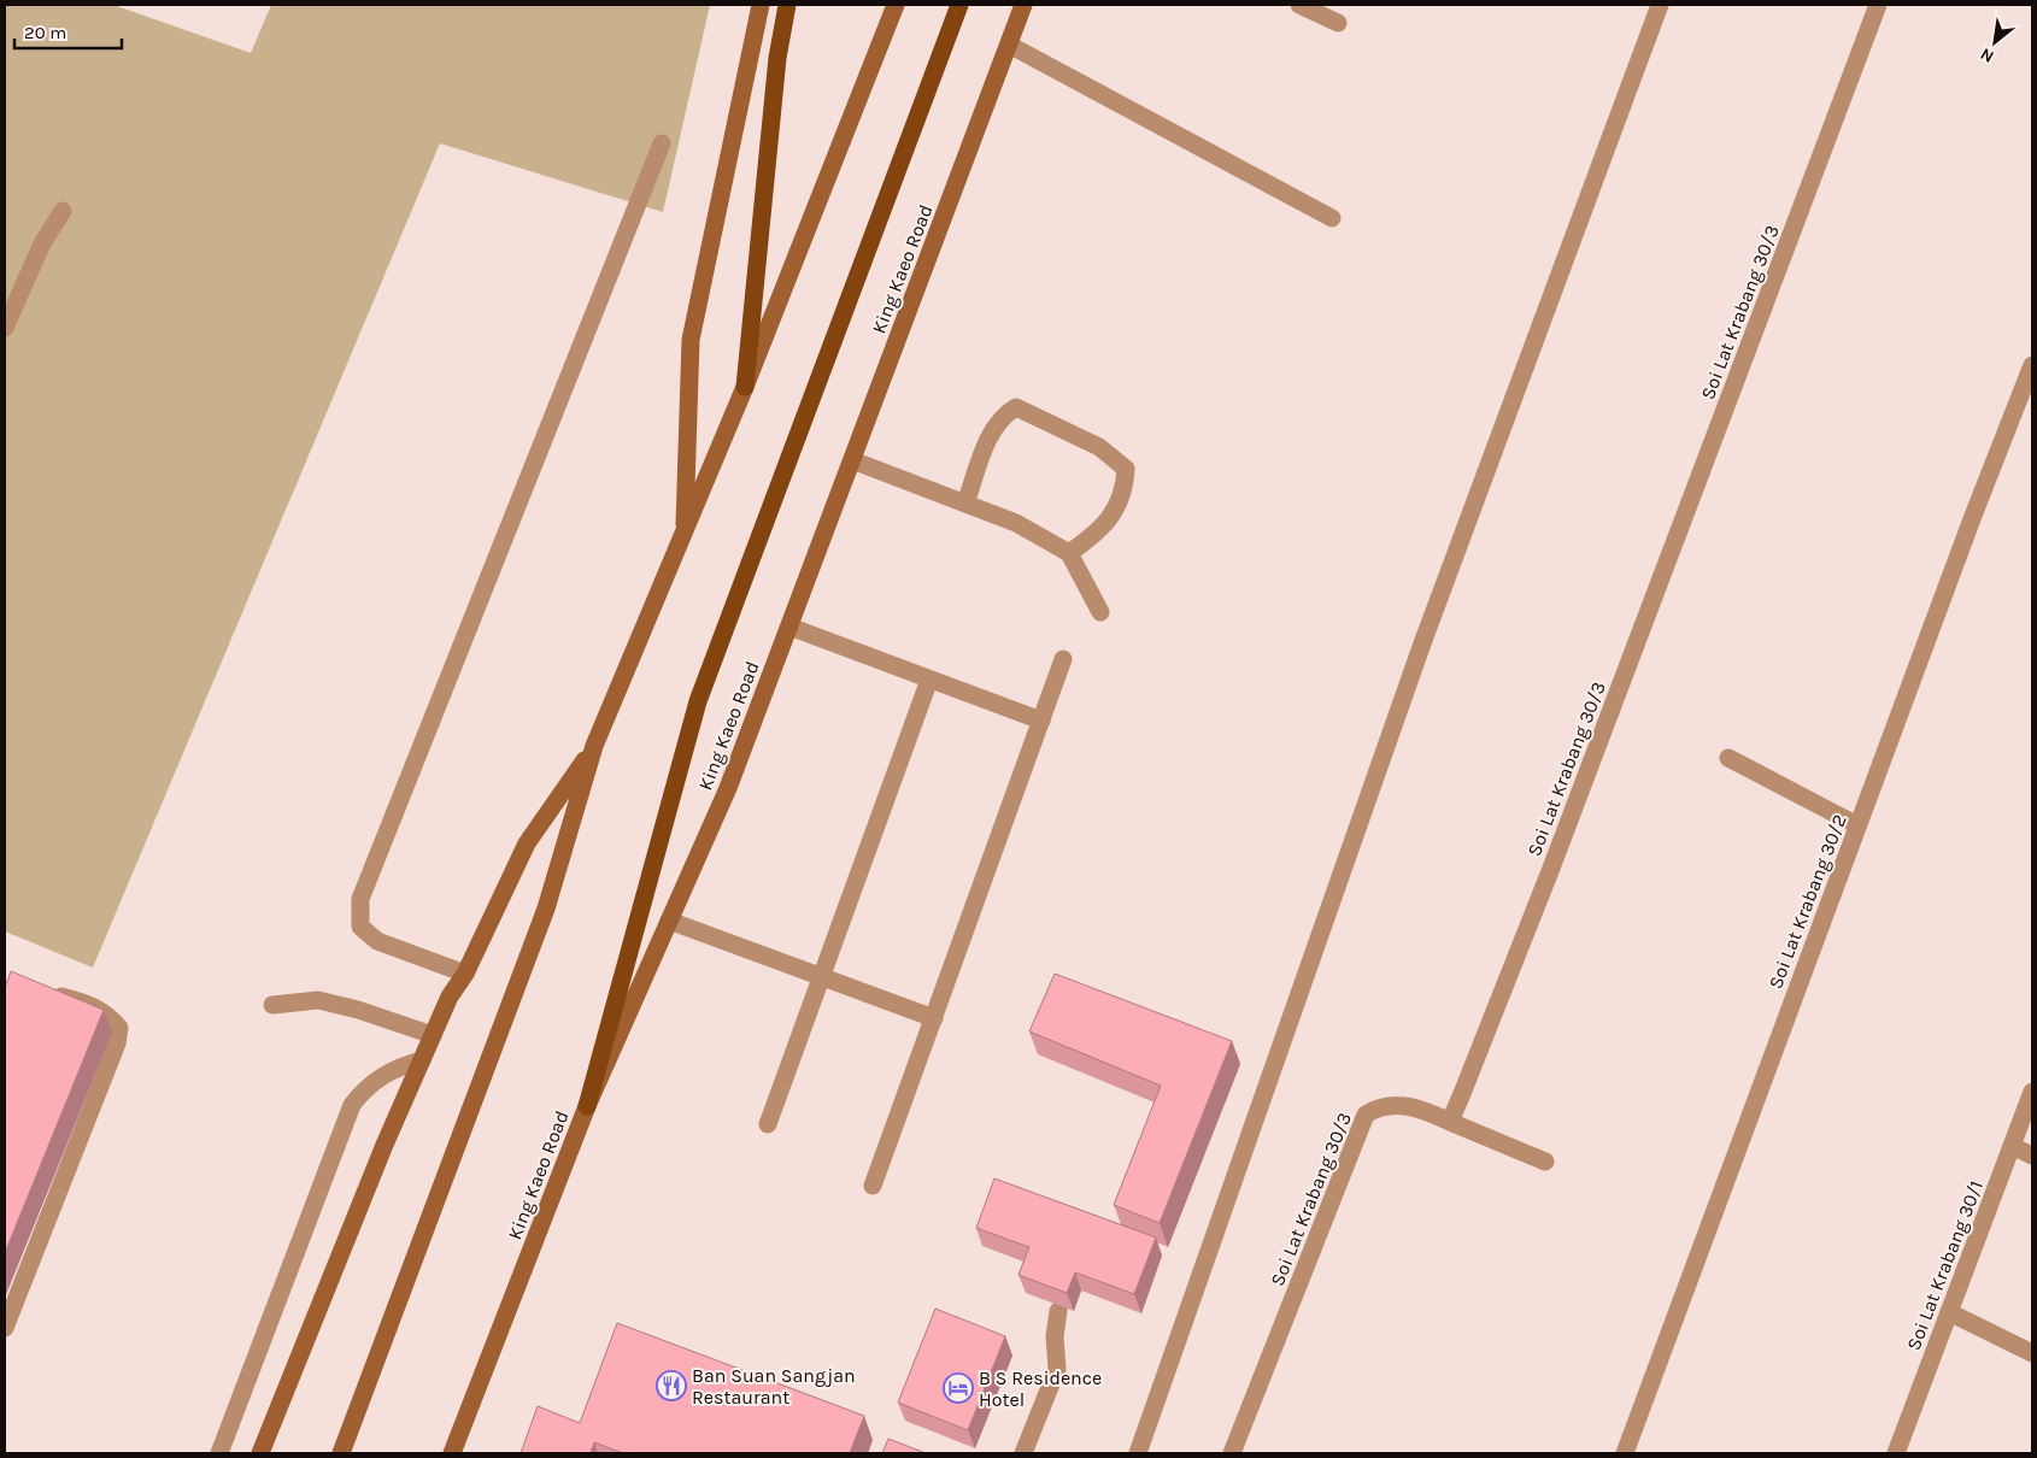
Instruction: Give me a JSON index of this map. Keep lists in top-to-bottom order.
{
  "streets": {
    "main road": ["King Kaeo Road"],
    "street": ["Soi Lat Krabang 30/3", "Soi Lat Krabang 30/2", "Soi Lat Krabang 30/1"]
  },
  "places": {
    "restaurant": ["Ban Suan Sangjan Restaurant"],
    "hotel": ["B S Residence Hotel"]
  },
  "scale_bar": "20 m",
  "north": "bottom left"
}
